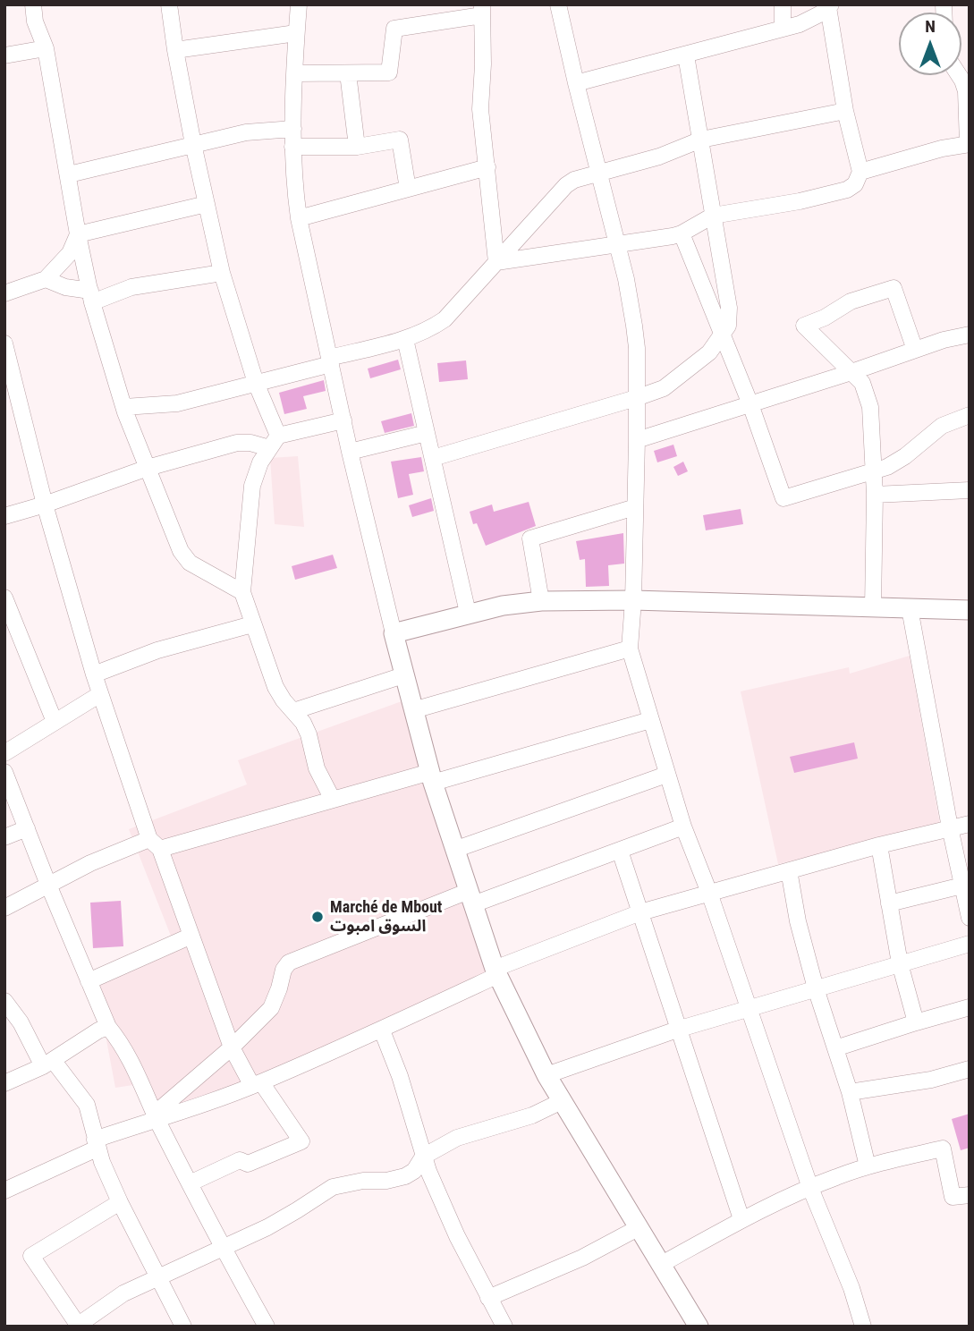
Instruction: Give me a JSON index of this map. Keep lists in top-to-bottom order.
{
  "places": ["Marché de Mbout السوق امبوت"],
  "north": "top"
}
